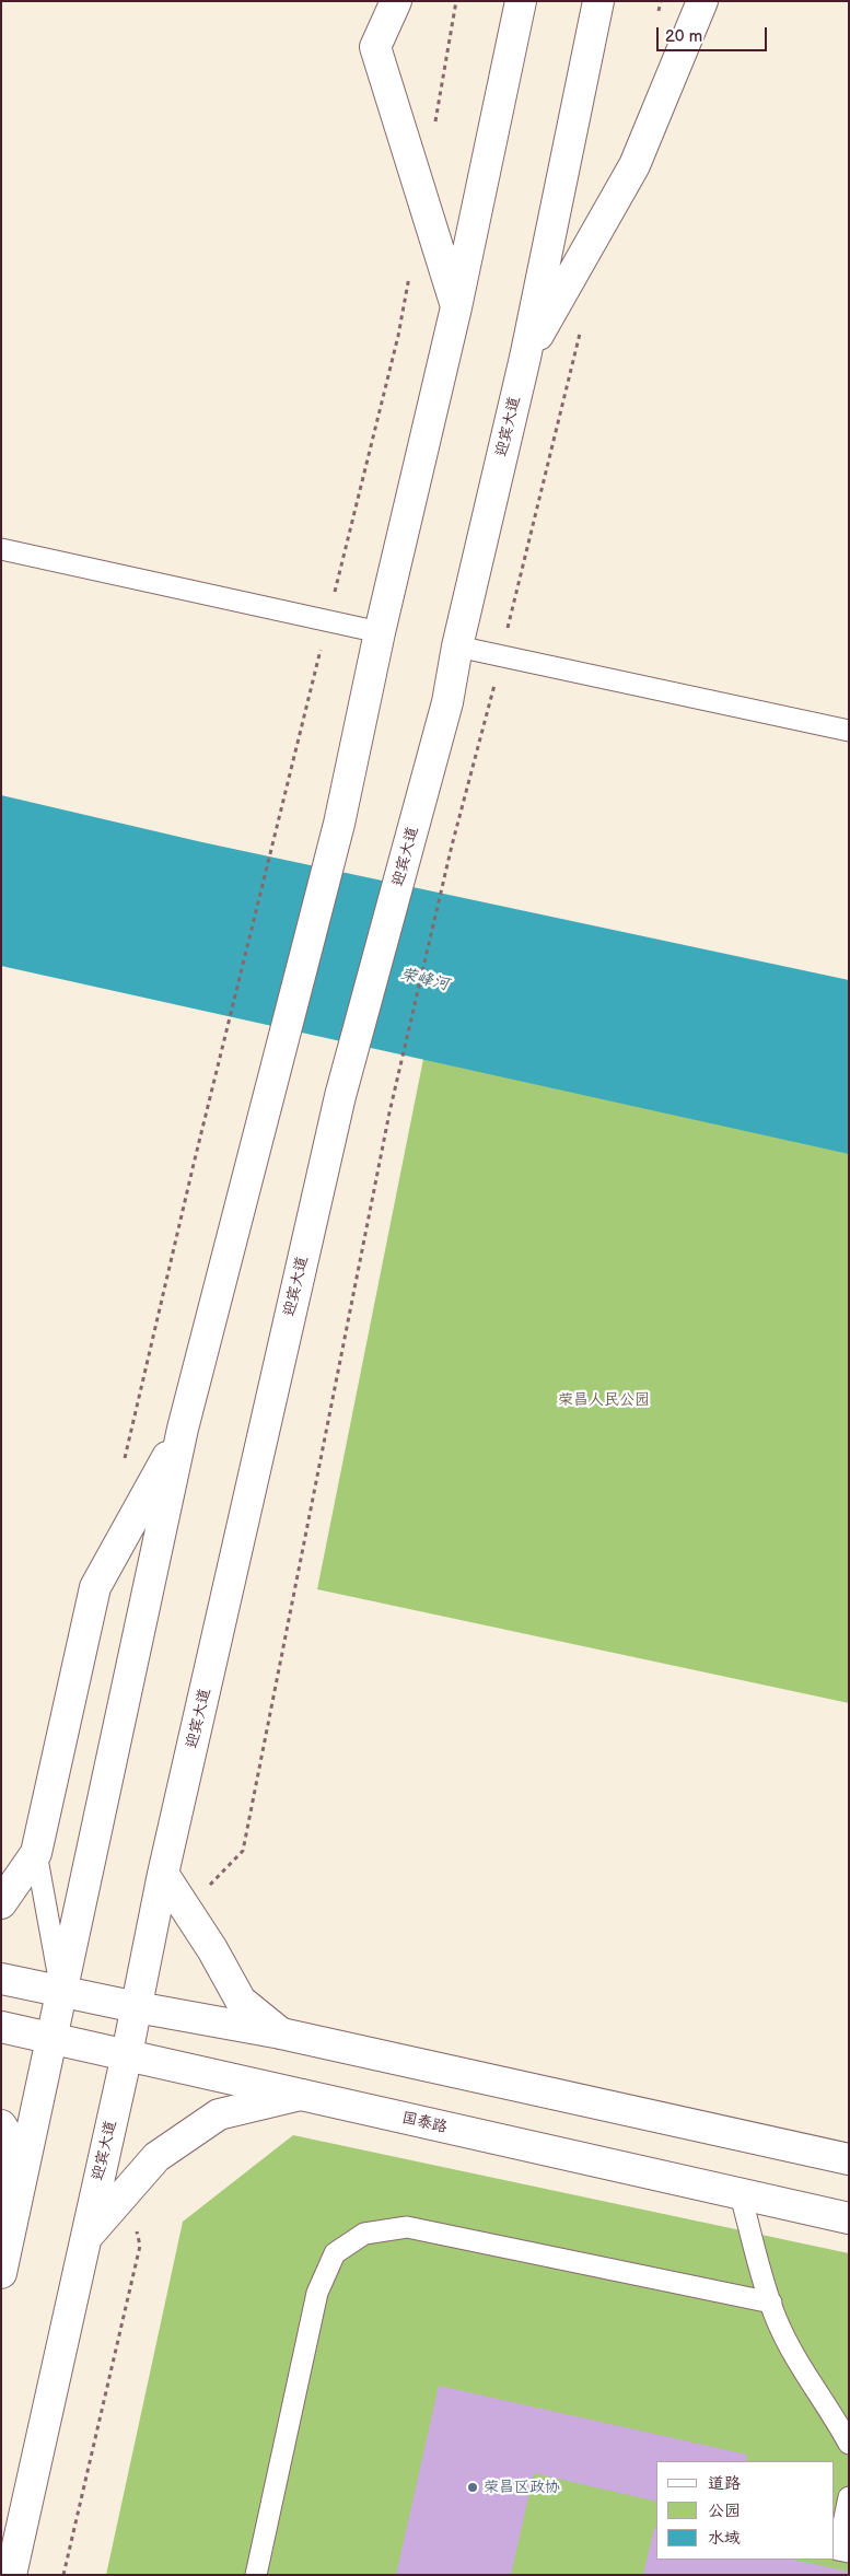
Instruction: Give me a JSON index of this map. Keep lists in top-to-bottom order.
{
  "streets": {
    "main road": ["迎宾大道", "国泰路"]
  },
  "crossings": [
    ["迎宾大道", "国泰路"]
  ],
  "water": ["荣峰河"],
  "parks": ["荣昌人民公园"],
  "places": ["荣昌区政协"],
  "legend": ["道路", "公园", "水域"],
  "scale_bar": "20 m"
}
